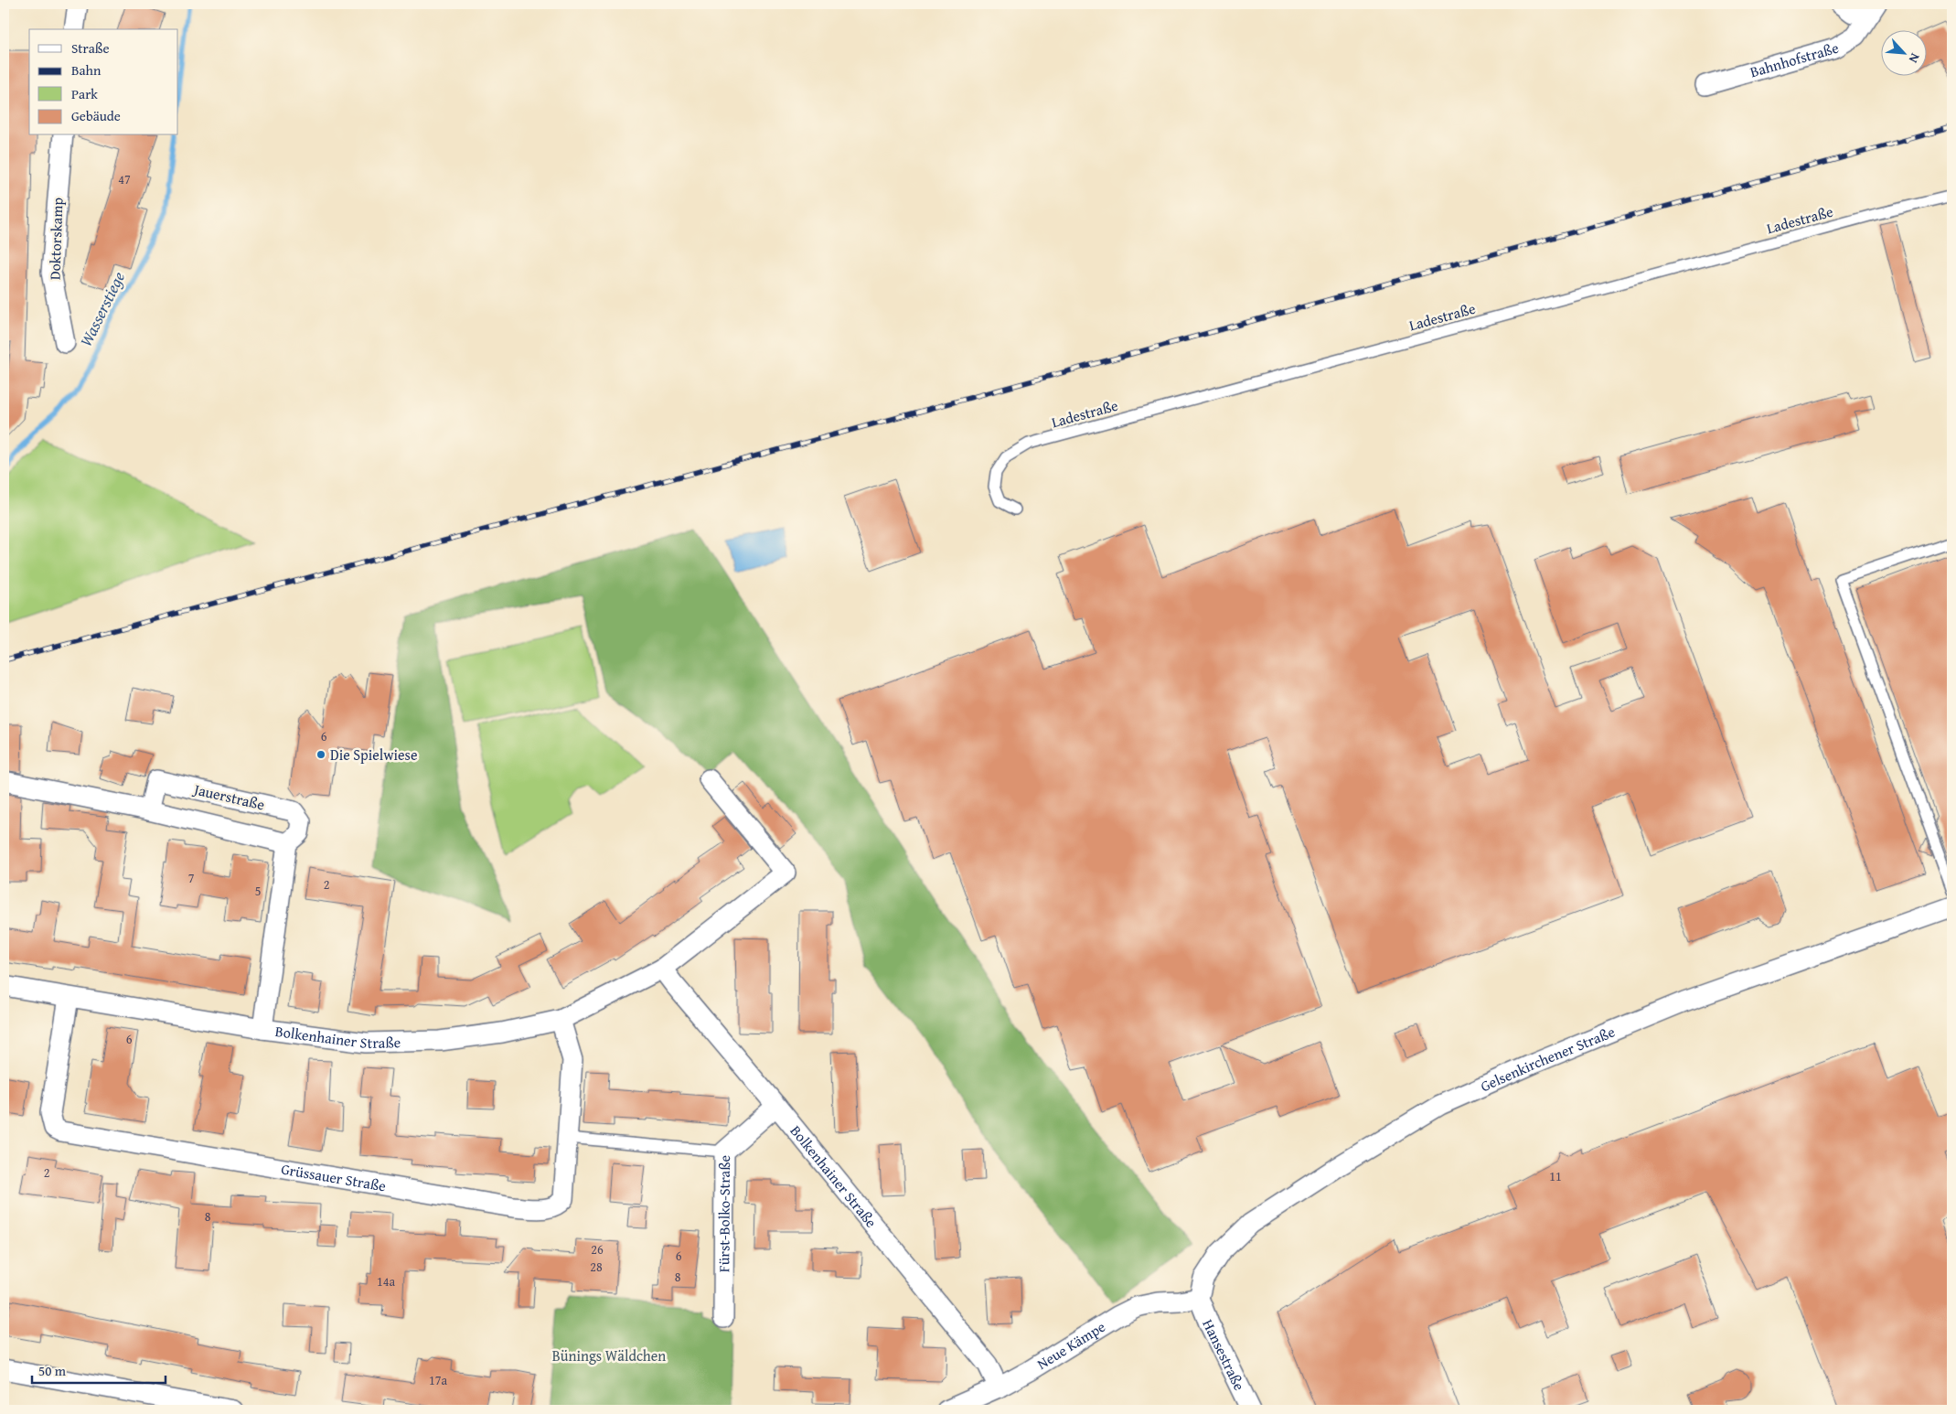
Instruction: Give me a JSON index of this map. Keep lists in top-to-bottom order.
{
  "streets": {
    "street": [
      "Bahnhofstraße",
      "Doktorskamp",
      "Jauerstraße",
      "Bolkenhainer Straße",
      "Gelsenkirchener Straße",
      "Grüssauer Straße",
      "Fürst-Bolko-Straße",
      "Neue Kämpe",
      "Hansestraße"
    ],
    "lane": ["Ladestraße"]
  },
  "crossings": [
    ["Jauerstraße", "Bolkenhainer Straße"],
    ["Bolkenhainer Straße", "Grüssauer Straße"],
    ["Bolkenhainer Straße", "Fürst-Bolko-Straße"],
    ["Bolkenhainer Straße", "Neue Kämpe"],
    ["Gelsenkirchener Straße", "Neue Kämpe"],
    ["Gelsenkirchener Straße", "Hansestraße"],
    ["Neue Kämpe", "Hansestraße"]
  ],
  "water": ["Wasserstiege"],
  "parks": ["Bünings Wäldchen"],
  "places": ["Die Spielwiese"],
  "house_numbers": [
    "47",
    "6",
    "7",
    "2",
    "5",
    "6",
    "2",
    "11",
    "8",
    "26",
    "6",
    "28",
    "8",
    "14a",
    "17a"
  ],
  "legend": [
    "Straße",
    "Bahn",
    "Park",
    "Gebäude"
  ],
  "scale_bar": "50 m",
  "north": "bottom right"
}
